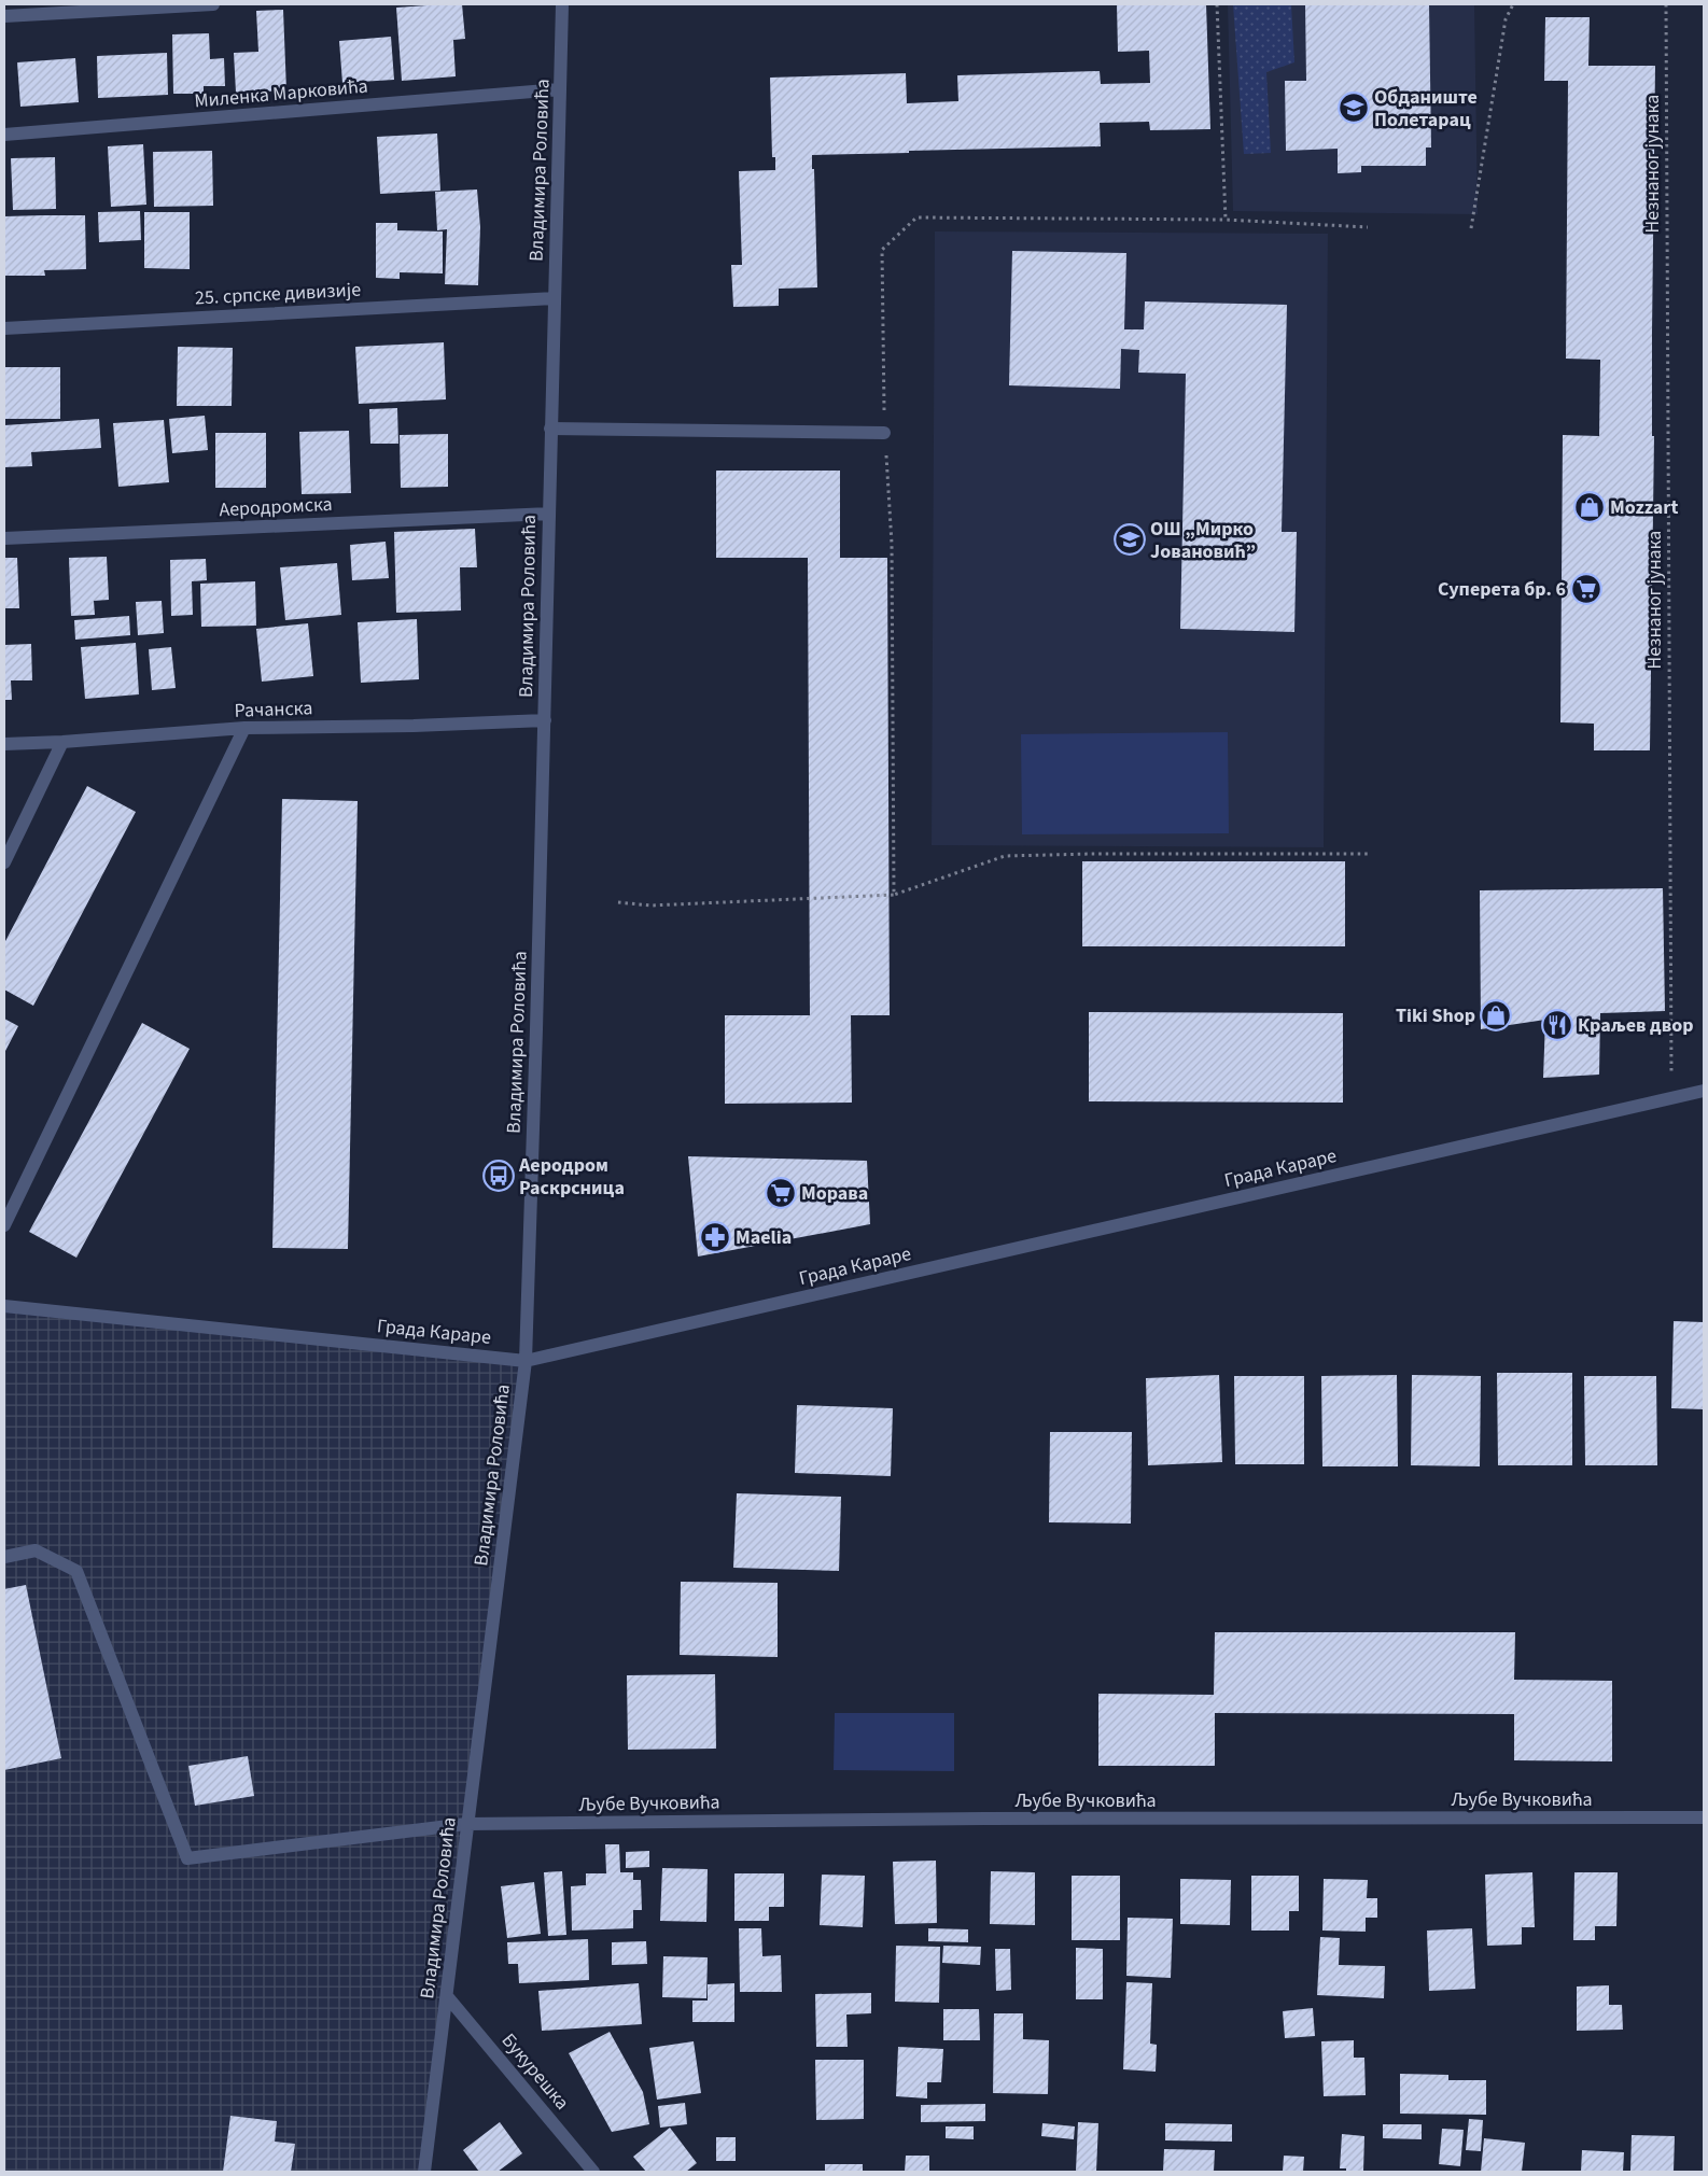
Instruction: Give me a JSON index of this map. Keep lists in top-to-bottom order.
{
  "streets": {
    "street": [
      "Миленка Марковића",
      "Владимира Роловића",
      "25. српске дивизије",
      "Аеродромска",
      "Рачанска",
      "Града Караре",
      "Љубе Вучковића",
      "Букурешка"
    ],
    "path": ["Незнаног јунака"]
  },
  "crossings": [
    ["Миленка Марковића", "Владимира Роловића"],
    ["Незнаног јунака", "Града Караре"],
    ["Владимира Роловића", "25. српске дивизије"],
    ["Владимира Роловића", "Аеродромска"],
    ["Владимира Роловића", "Рачанска"],
    ["Владимира Роловића", "Града Караре"],
    ["Владимира Роловића", "Љубе Вучковића"],
    ["Владимира Роловића", "Букурешка"]
  ],
  "places": {
    "school or university": ["Обданиште Полетарац", "ОШ „Мирко Јовановић”"],
    "shop": ["Mozzart", "Tiki Shop"],
    "supermarket": ["Суперета бр. 6", "Морава"],
    "restaurant": ["Краљев двор"],
    "bus stop": ["Аеродром Раскрсница"],
    "pharmacy": ["Maelia"]
  }
}
